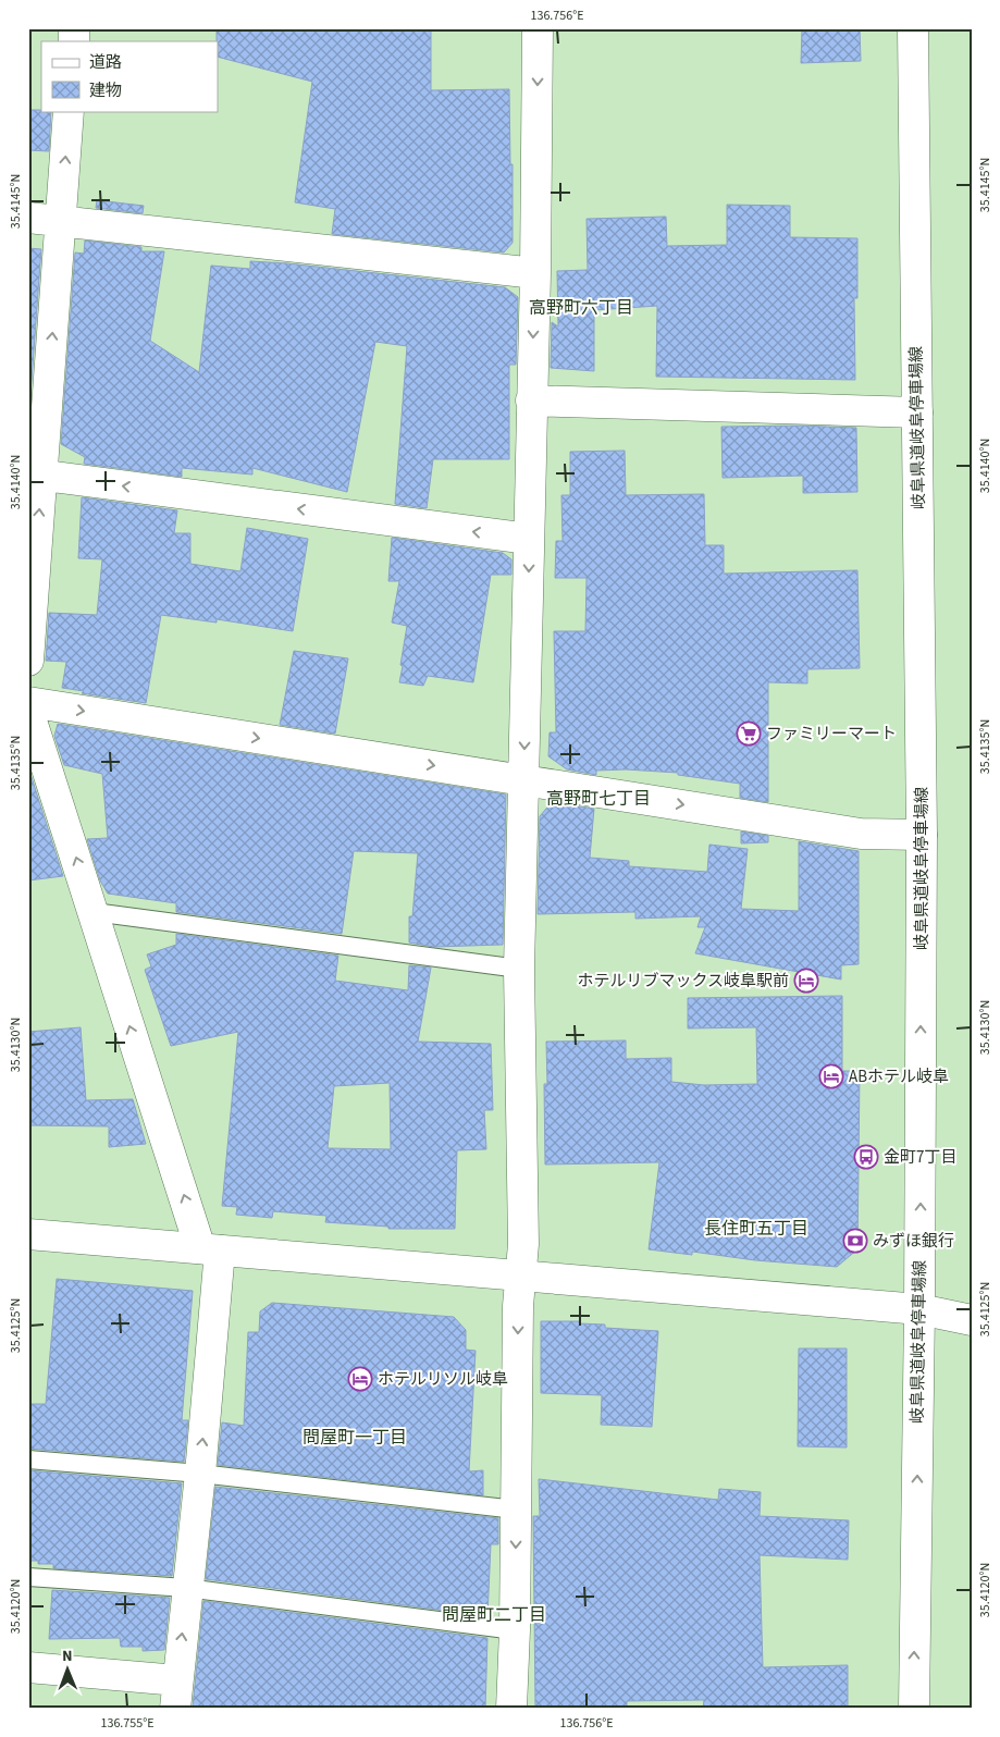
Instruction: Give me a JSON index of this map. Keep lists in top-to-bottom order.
{
  "streets": {
    "street": ["岐阜県道岐阜停車場線"]
  },
  "one_way": ["岐阜県道岐阜停車場線"],
  "districts": [
    "高野町六丁目",
    "高野町七丁目",
    "長住町五丁目",
    "問屋町一丁目",
    "問屋町二丁目"
  ],
  "places": {
    "supermarket": ["ファミリーマート"],
    "hotel": ["ホテルリブマックス岐阜駅前", "ABホテル岐阜", "ホテルリソル岐阜"],
    "bus stop": ["金町7丁目"],
    "bank": ["みずほ銀行"]
  },
  "legend": ["道路", "建物"],
  "north": "top",
  "coordinates": [
    "136.756°E",
    "35.4145°N",
    "35.4140°N",
    "35.4135°N",
    "35.4130°N",
    "35.4125°N",
    "35.4120°N",
    "136.755°E"
  ]
}
